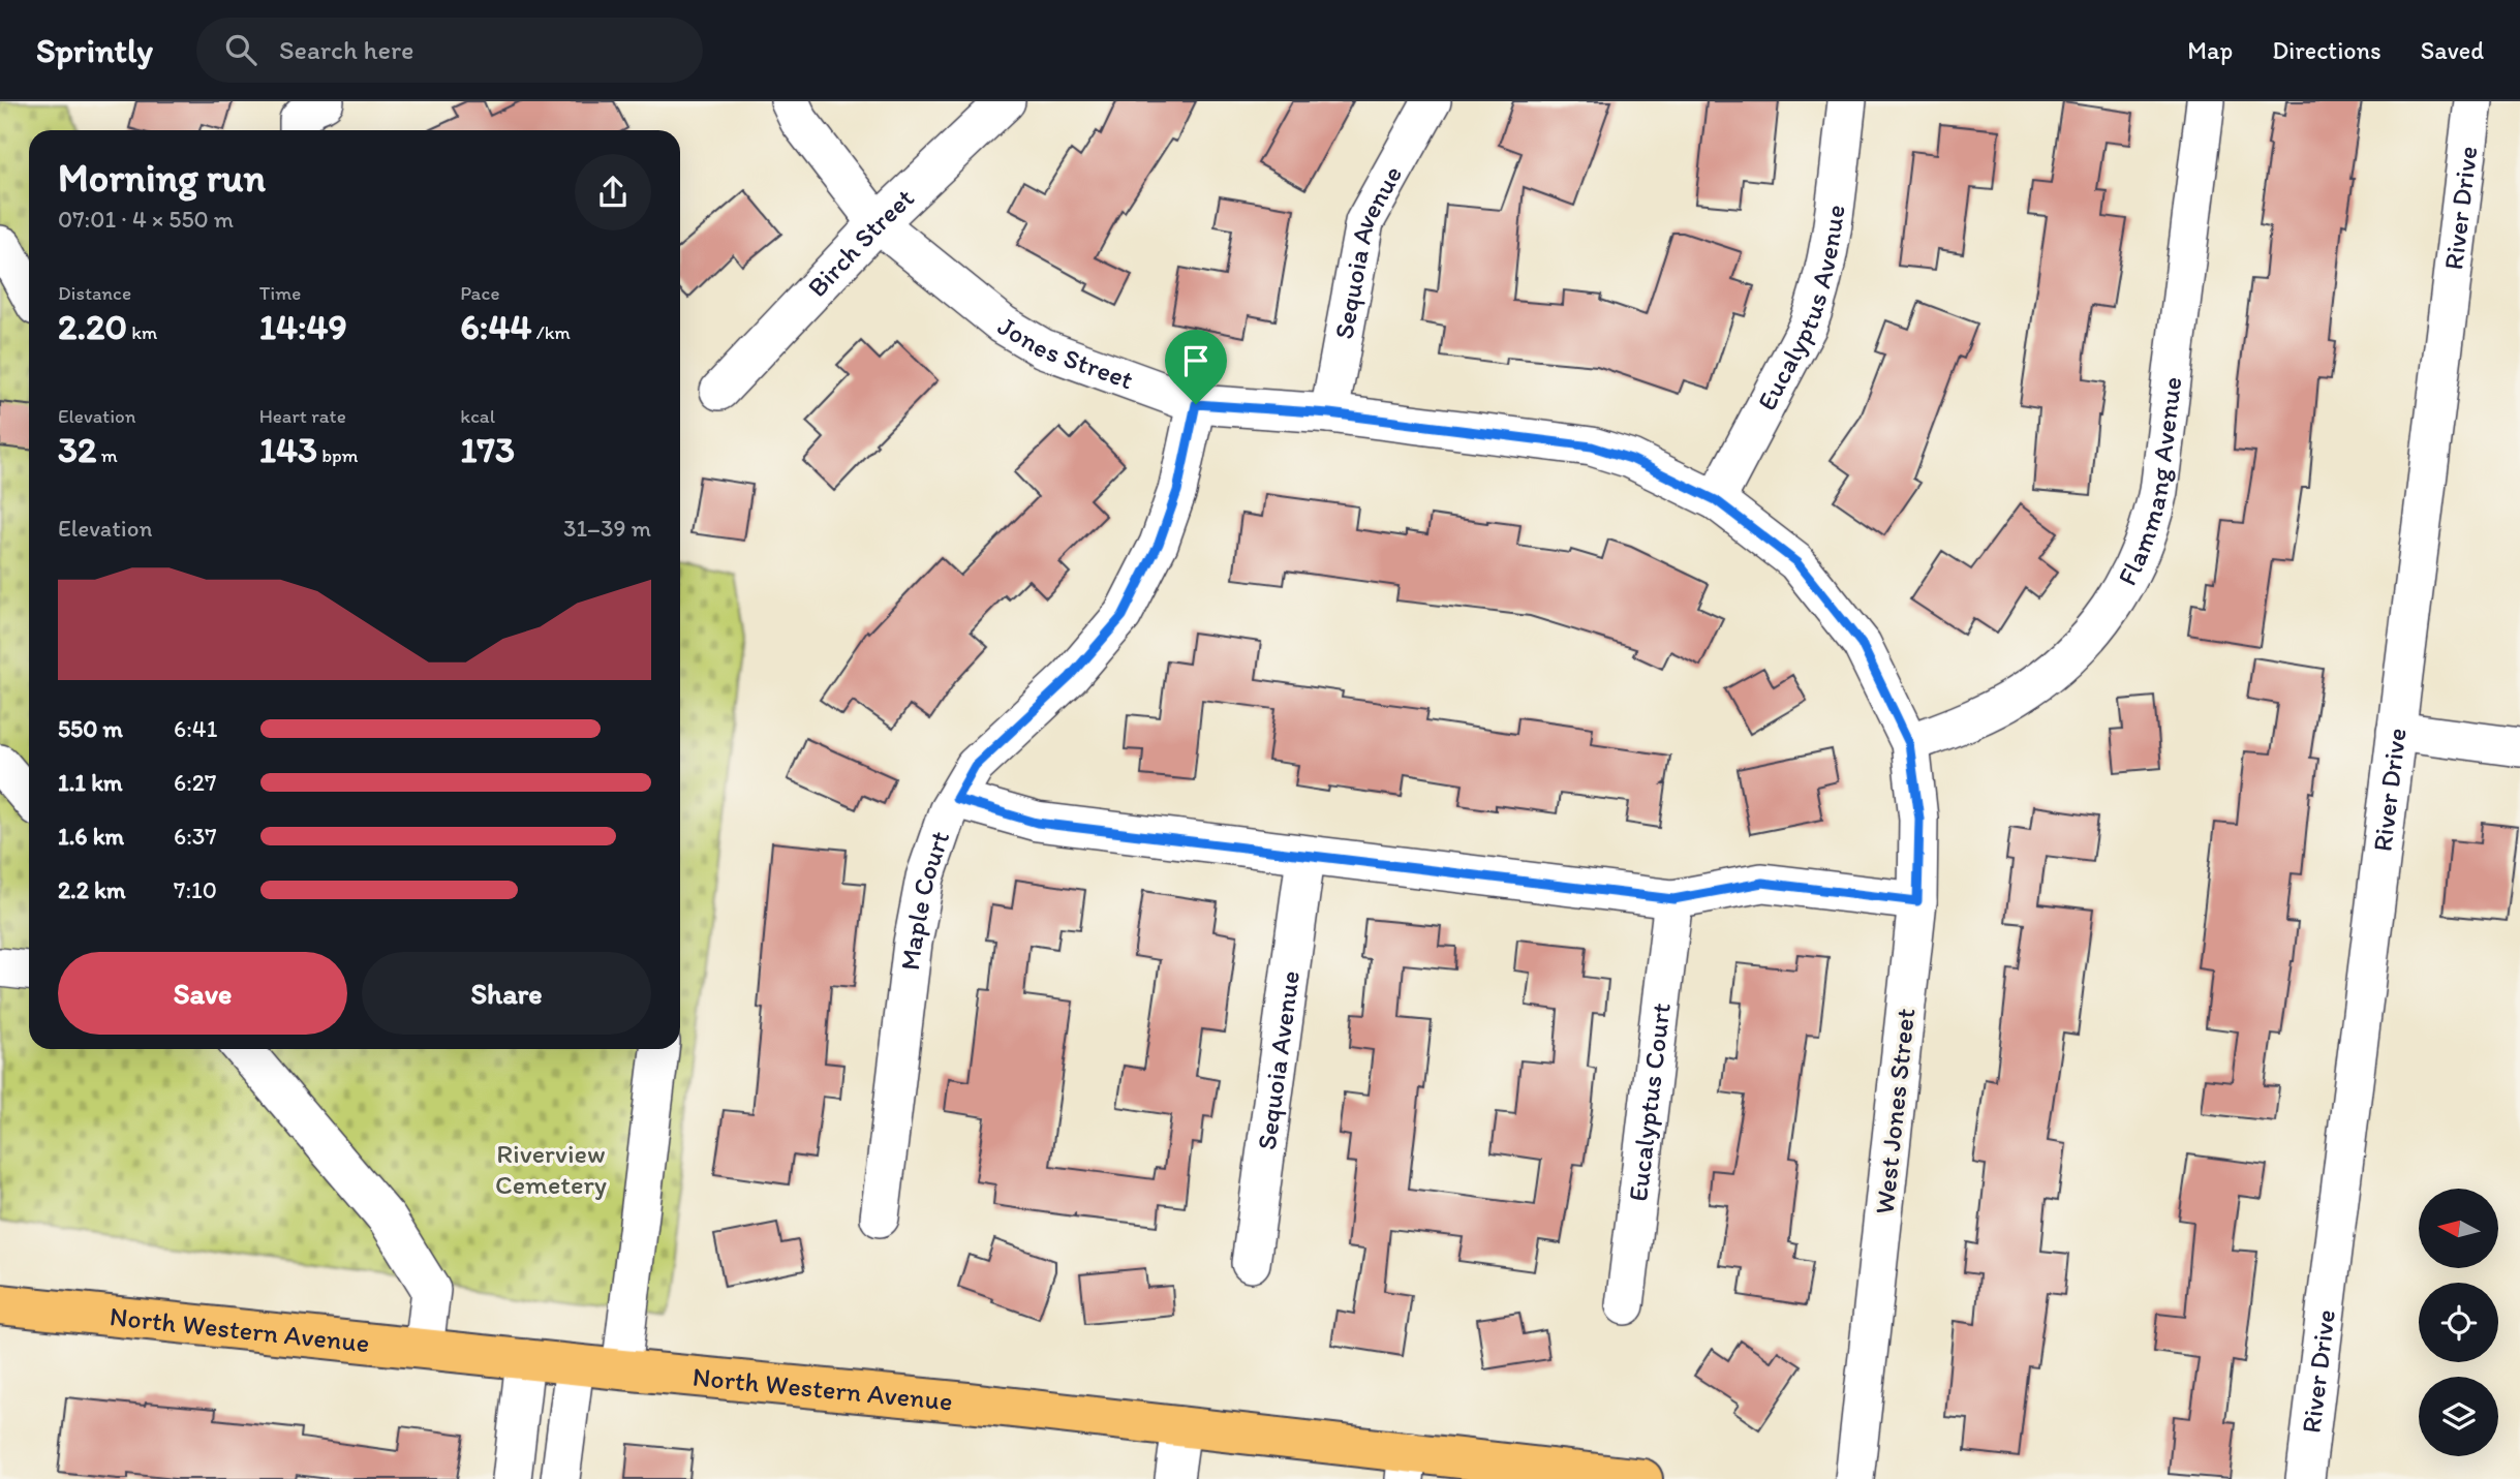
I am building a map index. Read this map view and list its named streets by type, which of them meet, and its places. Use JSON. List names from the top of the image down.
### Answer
{
  "streets": {
    "main road": ["North Western Avenue"],
    "street": [
      "River Drive",
      "Birch Street",
      "Sequoia Avenue",
      "Eucalyptus Avenue",
      "Jones Street",
      "Flammang Avenue",
      "Maple Court",
      "Eucalyptus Court",
      "West Jones Street"
    ]
  },
  "crossings": [
    ["Birch Street", "Jones Street"],
    ["Sequoia Avenue", "Jones Street"],
    ["Eucalyptus Avenue", "Jones Street"],
    ["Jones Street", "Flammang Avenue"],
    ["Jones Street", "Maple Court"],
    ["Jones Street", "West Jones Street"],
    ["Flammang Avenue", "West Jones Street"]
  ],
  "parks": ["Riverview Cemetery"],
  "north": "left",
  "page": {
    "header": "Sprintly",
    "search": "Search here",
    "nav": ["Map", "Directions", "Saved"],
    "heading": ["Morning run", "07:01 · 4 × 550 m"],
    "stats": [
      ["Distance", "2.20 km"],
      ["Time", "14:49"],
      ["Pace", "6:44 /km"],
      ["Elevation", "32 m"],
      ["Heart rate", "143 bpm"],
      ["kcal", "173"]
    ],
    "chart": ["Elevation", "31–39 m"],
    "list": [
      {
        "name": "550 m",
        "note": "6:41"
      },
      {
        "name": "1.1 km",
        "note": "6:27"
      },
      {
        "name": "1.6 km",
        "note": "6:37"
      },
      {
        "name": "2.2 km",
        "note": "7:10"
      }
    ],
    "buttons": ["Save", "Share"]
  }
}
